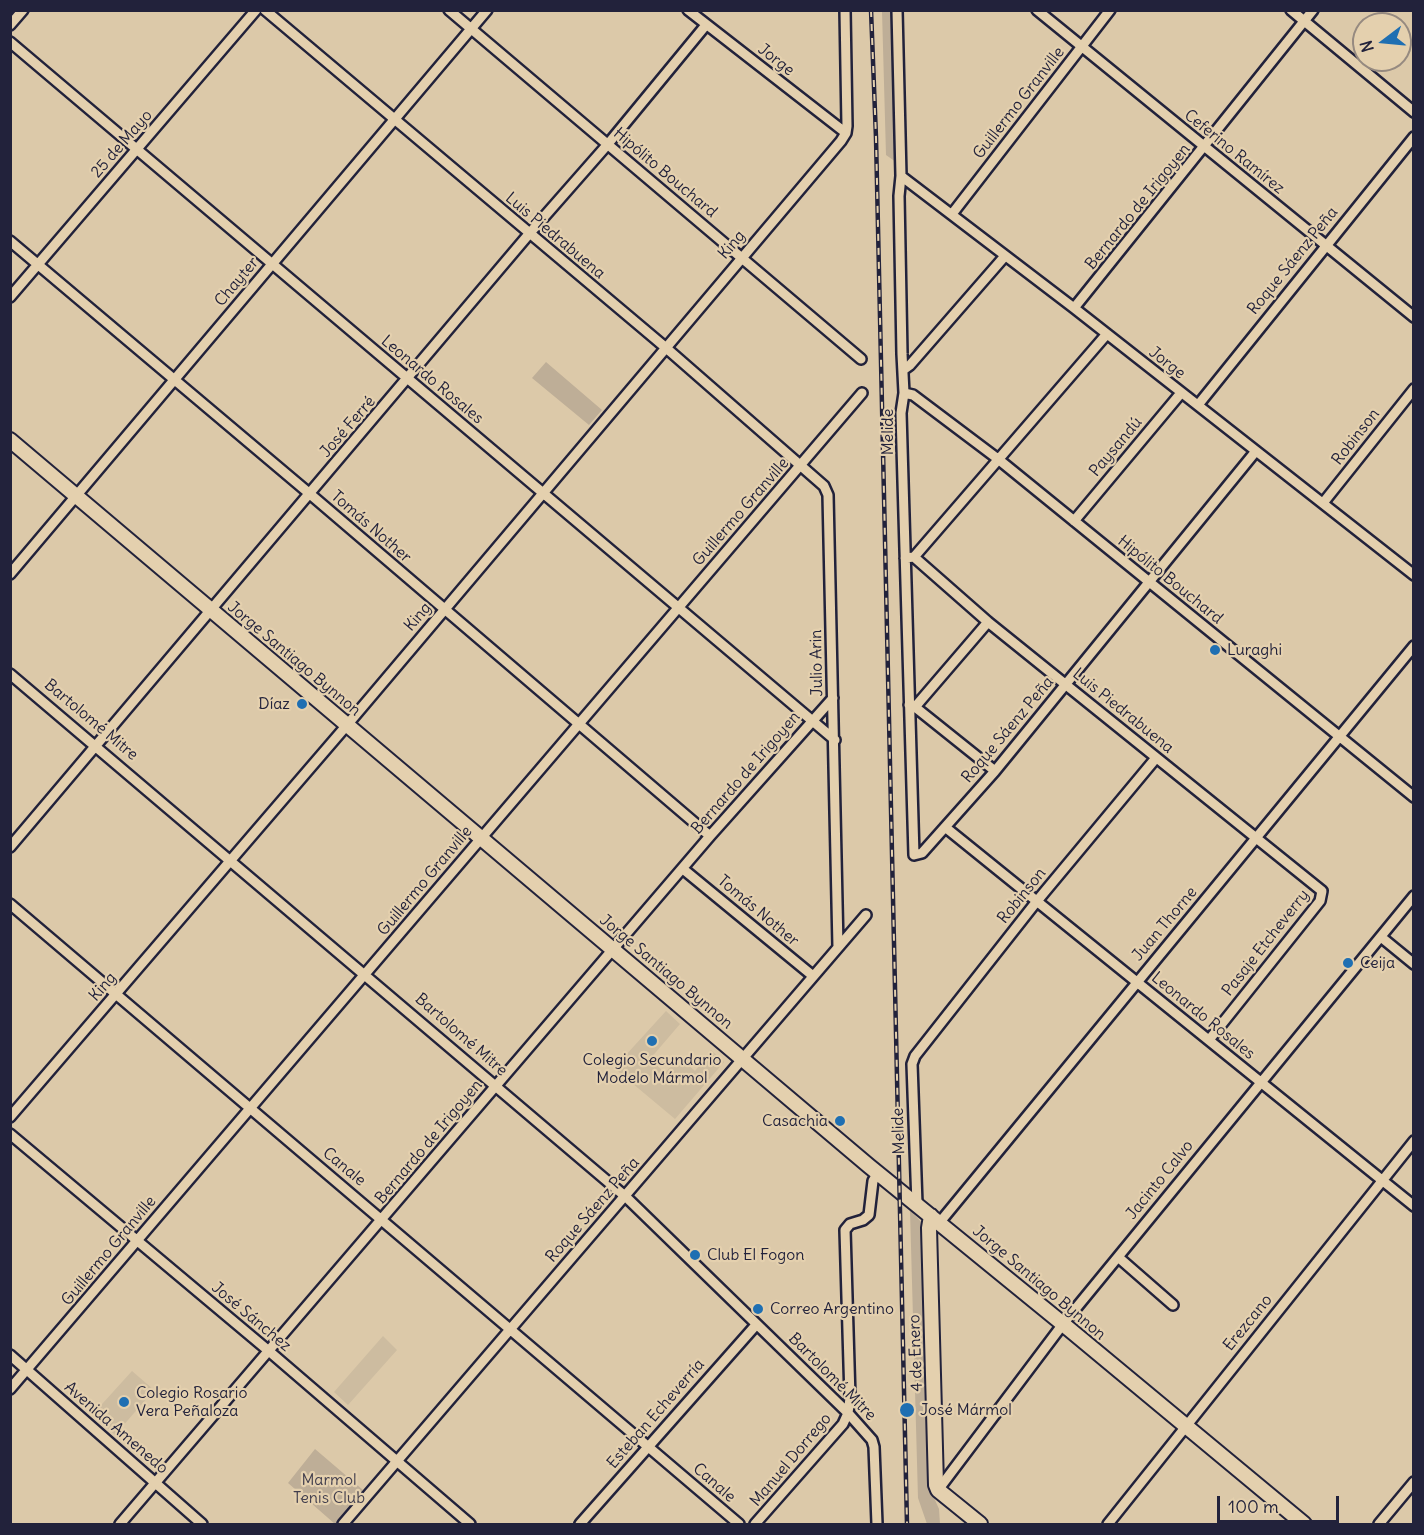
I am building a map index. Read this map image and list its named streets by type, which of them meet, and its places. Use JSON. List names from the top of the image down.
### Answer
{
  "streets": {
    "street": [
      "Jorge",
      "Guillermo Granville",
      "25 de Mayo",
      "Ceferino Ramírez",
      "Hipólito Bouchard",
      "Bernardo de Irigoyen",
      "Luis Piedrabuena",
      "King",
      "Roque Sáenz Peña",
      "Chayter",
      "Leonardo Rosales",
      "José Ferré",
      "Melide",
      "Robinson",
      "Paysandú",
      "Tomás Nother",
      "Jorge Santiago Bynnon",
      "Julio Arin",
      "Bartolomé Mitre",
      "Juan Thorne",
      "Pasaje Etcheverry",
      "Canale",
      "Jacinto Calvo",
      "José Sánchez",
      "Erezcano",
      "4 de Enero",
      "Esteban Echeverría",
      "Avenida Amenedo",
      "Manuel Dorrego"
    ]
  },
  "crossings": [
    ["Jorge", "Guillermo Granville"],
    ["Jorge", "Bernardo de Irigoyen"],
    ["Jorge", "King"],
    ["Jorge", "Roque Sáenz Peña"],
    ["Jorge", "José Ferré"],
    ["Jorge", "Melide"],
    ["Jorge", "Robinson"],
    ["Jorge", "Paysandú"],
    ["Guillermo Granville", "Ceferino Ramírez"],
    ["Guillermo Granville", "Luis Piedrabuena"],
    ["Guillermo Granville", "Leonardo Rosales"],
    ["Guillermo Granville", "Tomás Nother"],
    ["Guillermo Granville", "Jorge Santiago Bynnon"],
    ["Guillermo Granville", "Bartolomé Mitre"],
    ["Guillermo Granville", "Canale"],
    ["Guillermo Granville", "José Sánchez"],
    ["Guillermo Granville", "Avenida Amenedo"],
    ["25 de Mayo", "Leonardo Rosales"],
    ["25 de Mayo", "Tomás Nother"],
    ["Ceferino Ramírez", "Bernardo de Irigoyen"],
    ["Ceferino Ramírez", "Roque Sáenz Peña"],
    ["Hipólito Bouchard", "King"],
    ["Hipólito Bouchard", "Roque Sáenz Peña"],
    ["Hipólito Bouchard", "Chayter"],
    ["Hipólito Bouchard", "José Ferré"],
    ["Hipólito Bouchard", "Melide"],
    ["Hipólito Bouchard", "Paysandú"],
    ["Hipólito Bouchard", "Juan Thorne"],
    ["Bernardo de Irigoyen", "Leonardo Rosales"],
    ["Bernardo de Irigoyen", "Tomás Nother"],
    ["Bernardo de Irigoyen", "Jorge Santiago Bynnon"],
    ["Bernardo de Irigoyen", "Julio Arin"],
    ["Bernardo de Irigoyen", "Bartolomé Mitre"],
    ["Bernardo de Irigoyen", "Canale"],
    ["Bernardo de Irigoyen", "José Sánchez"],
    ["Bernardo de Irigoyen", "Avenida Amenedo"],
    ["Luis Piedrabuena", "King"],
    ["Luis Piedrabuena", "Roque Sáenz Peña"],
    ["Luis Piedrabuena", "Chayter"],
    ["Luis Piedrabuena", "José Ferré"],
    ["Luis Piedrabuena", "Melide"],
    ["Luis Piedrabuena", "Robinson"],
    ["Luis Piedrabuena", "Julio Arin"],
    ["Luis Piedrabuena", "Juan Thorne"],
    ["Luis Piedrabuena", "Pasaje Etcheverry"],
    ["King", "Leonardo Rosales"],
    ["King", "Tomás Nother"],
    ["King", "Jorge Santiago Bynnon"],
    ["King", "Bartolomé Mitre"],
    ["King", "Canale"],
    ["Roque Sáenz Peña", "Leonardo Rosales"],
    ["Roque Sáenz Peña", "Melide"],
    ["Roque Sáenz Peña", "Tomás Nother"],
    ["Roque Sáenz Peña", "Jorge Santiago Bynnon"],
    ["Roque Sáenz Peña", "Julio Arin"],
    ["Roque Sáenz Peña", "Bartolomé Mitre"],
    ["Roque Sáenz Peña", "Canale"],
    ["Roque Sáenz Peña", "José Sánchez"],
    ["Chayter", "Leonardo Rosales"],
    ["Chayter", "Tomás Nother"],
    ["Chayter", "Jorge Santiago Bynnon"],
    ["Leonardo Rosales", "José Ferré"],
    ["Leonardo Rosales", "Robinson"],
    ["Leonardo Rosales", "Julio Arin"],
    ["Leonardo Rosales", "Juan Thorne"],
    ["Leonardo Rosales", "Pasaje Etcheverry"],
    ["Leonardo Rosales", "Jacinto Calvo"],
    ["Leonardo Rosales", "Erezcano"],
    ["José Ferré", "Tomás Nother"],
    ["José Ferré", "Jorge Santiago Bynnon"],
    ["José Ferré", "Bartolomé Mitre"],
    ["Melide", "Robinson"],
    ["Melide", "Jorge Santiago Bynnon"],
    ["Jorge Santiago Bynnon", "Juan Thorne"],
    ["Jorge Santiago Bynnon", "Jacinto Calvo"],
    ["Jorge Santiago Bynnon", "Erezcano"],
    ["Jorge Santiago Bynnon", "4 de Enero"],
    ["Bartolomé Mitre", "Esteban Echeverría"],
    ["Bartolomé Mitre", "Manuel Dorrego"],
    ["Juan Thorne", "4 de Enero"],
    ["Canale", "Esteban Echeverría"],
    ["Jacinto Calvo", "4 de Enero"]
  ],
  "parks": ["Marmol Tenis Club"],
  "places": [
    "Luraghi",
    "Díaz",
    "Ceija",
    "Colegio Secundario Modelo Mármol",
    "Casachia",
    "Club El Fogon",
    "Correo Argentino",
    "Colegio Rosario Vera Peñaloza",
    "José Mármol"
  ],
  "scale_bar": "100 m",
  "north": "left"
}
